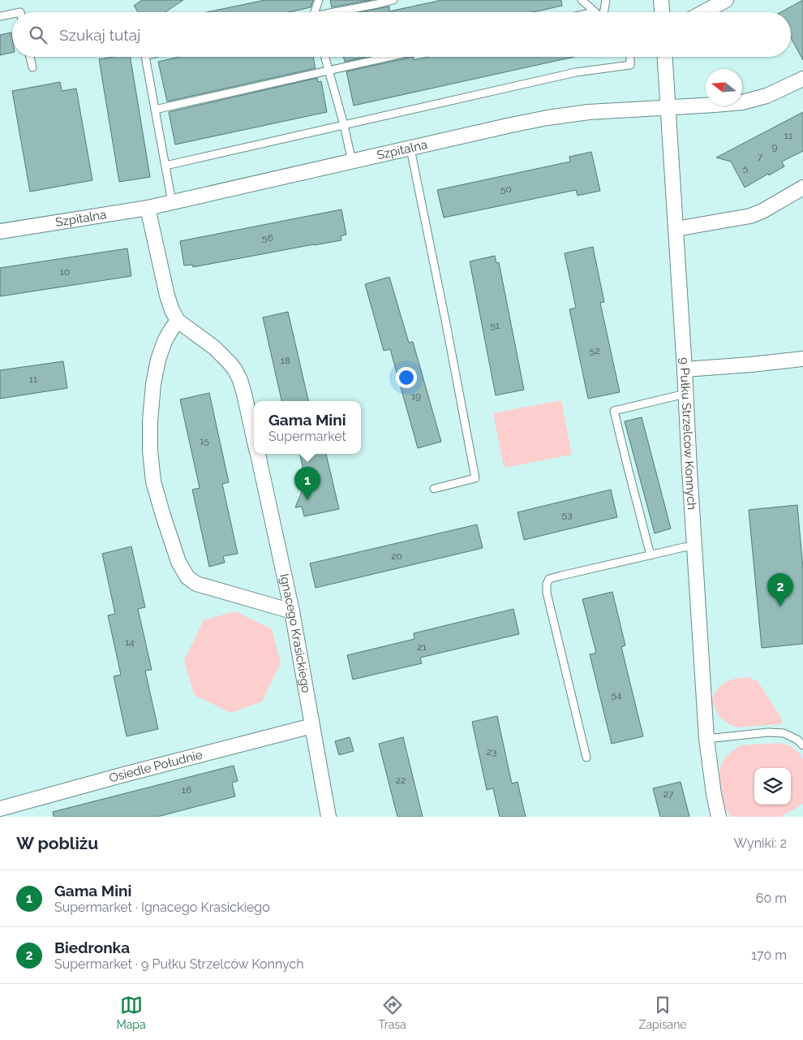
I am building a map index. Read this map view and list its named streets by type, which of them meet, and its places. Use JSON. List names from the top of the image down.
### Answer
{
  "streets": {
    "street": [
      "Szpitalna",
      "9 Pułku Strzelców Konnych",
      "Ignacego Krasickiego",
      "Osiedle Południe"
    ]
  },
  "crossings": [
    ["Szpitalna", "9 Pułku Strzelców Konnych"],
    ["Szpitalna", "Ignacego Krasickiego"],
    ["Ignacego Krasickiego", "Osiedle Południe"]
  ],
  "house_numbers": [
    "11",
    "9",
    "7",
    "5",
    "50",
    "56",
    "10",
    "51",
    "52",
    "18",
    "11",
    "19",
    "15",
    "53",
    "20",
    "14",
    "21",
    "54",
    "23",
    "22",
    "16",
    "27"
  ],
  "north": "left",
  "page": {
    "search": "Szukaj tutaj",
    "popup": ["Gama Mini", "Supermarket"],
    "pins": ["1", "2"],
    "heading": ["W pobliżu", "Wyniki: 2"],
    "list": [
      {
        "mark": "1",
        "name": "Gama Mini",
        "note": "Supermarket · Ignacego Krasickiego",
        "value": "60 m"
      },
      {
        "mark": "2",
        "name": "Biedronka",
        "note": "Supermarket · 9 Pułku Strzelców Konnych",
        "value": "170 m"
      }
    ],
    "nav": ["Mapa", "Trasa", "Zapisane"]
  }
}
